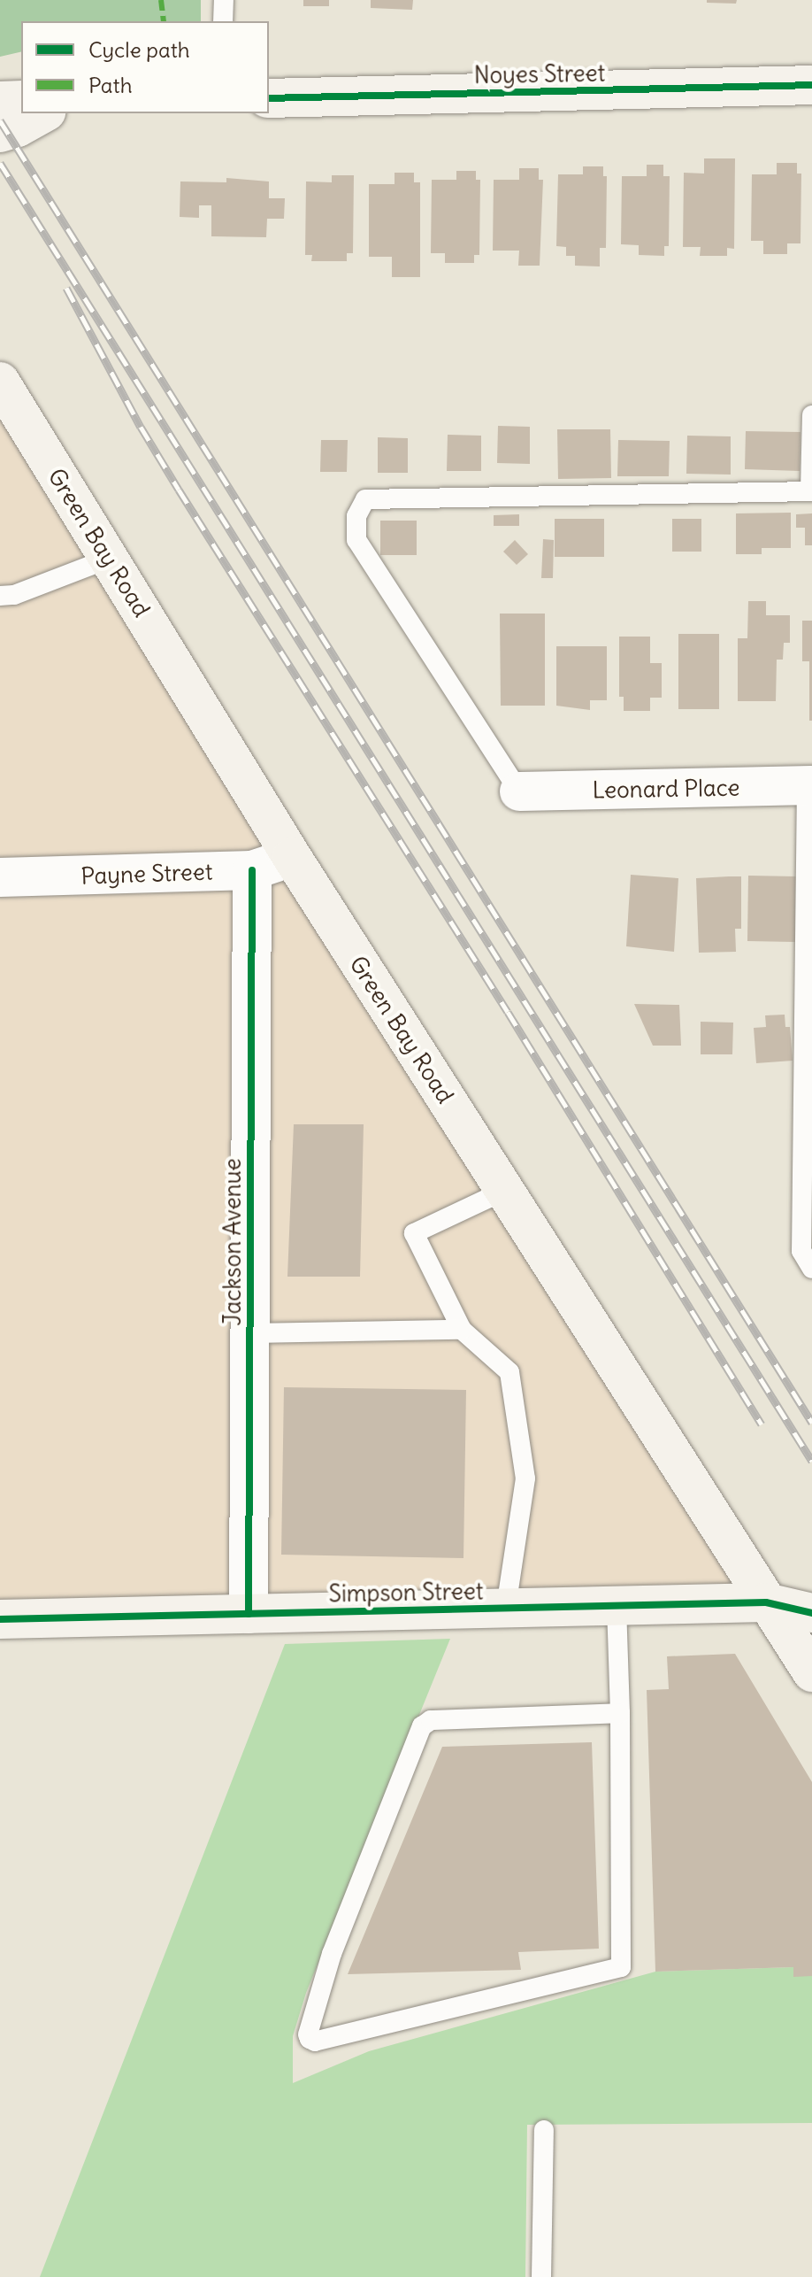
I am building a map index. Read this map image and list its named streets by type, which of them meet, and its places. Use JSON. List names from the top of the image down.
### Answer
{
  "streets": {
    "main road": ["Noyes Street", "Green Bay Road", "Simpson Street"],
    "street": ["Leonard Place", "Payne Street", "Jackson Avenue"]
  },
  "crossings": [
    ["Green Bay Road", "Payne Street"],
    ["Green Bay Road", "Simpson Street"],
    ["Payne Street", "Jackson Avenue"],
    ["Jackson Avenue", "Simpson Street"]
  ],
  "legend": ["Cycle path", "Path"]
}
